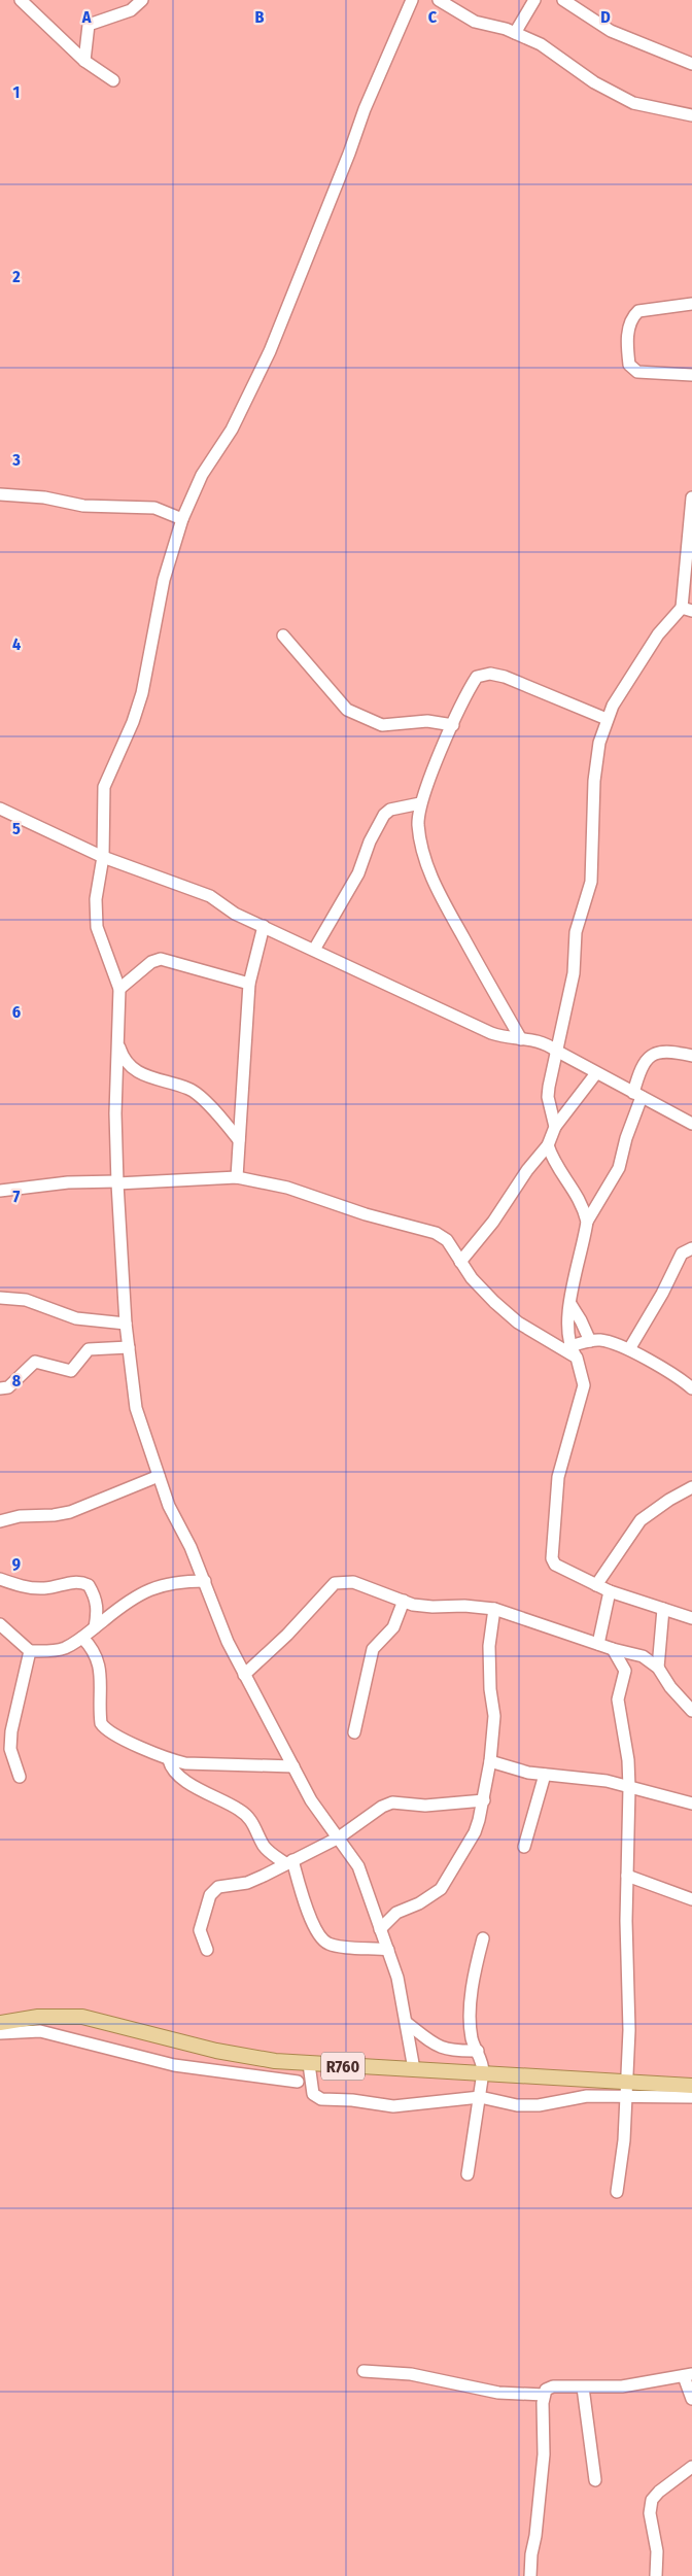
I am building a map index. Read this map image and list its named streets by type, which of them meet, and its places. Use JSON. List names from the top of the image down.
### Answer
{
  "streets": {
    "main road": ["R760"]
  },
  "grid": {
    "columns": [
      "A",
      "B",
      "C",
      "D"
    ],
    "rows": [
      "1",
      "2",
      "3",
      "4",
      "5",
      "6",
      "7",
      "8",
      "9"
    ]
  }
}
